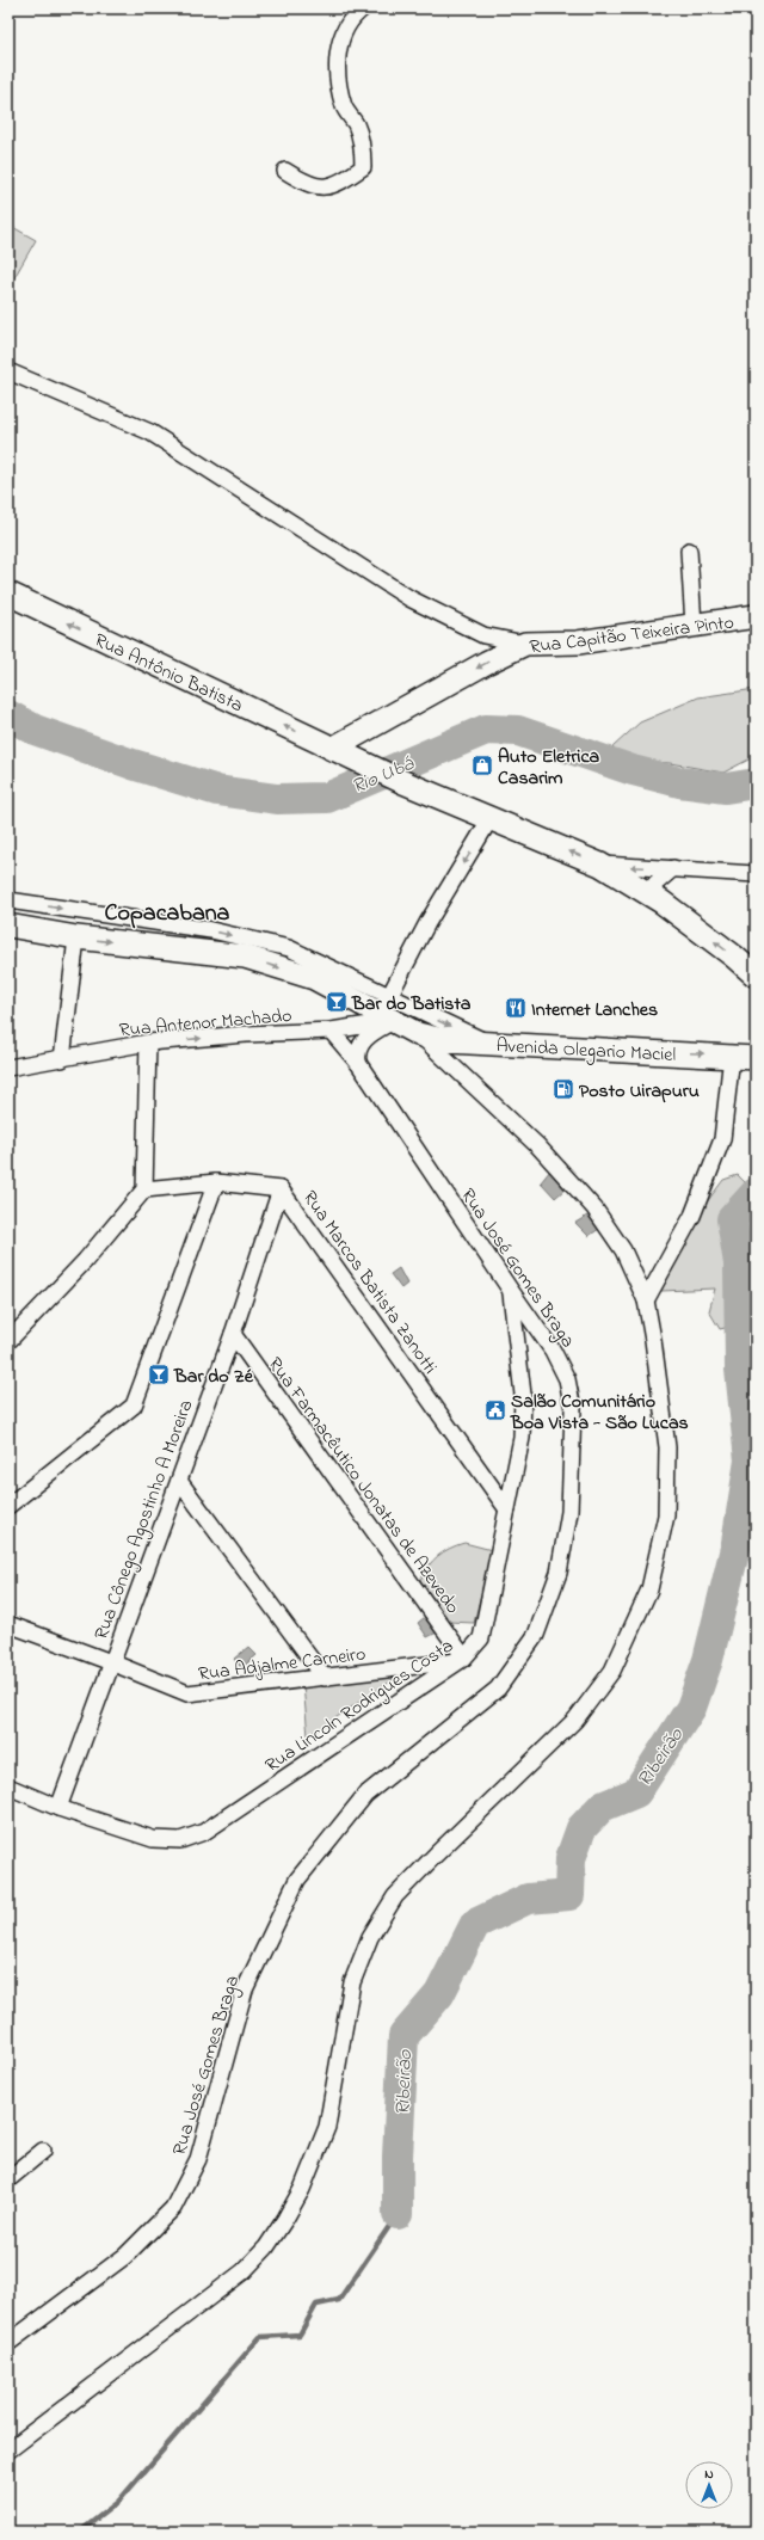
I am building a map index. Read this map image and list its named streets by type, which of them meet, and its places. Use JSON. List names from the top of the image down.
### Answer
{
  "streets": {
    "main road": ["Rua Capitão Teixeira Pinto", "Rua Antônio Batista", "Avenida Olegario Maciel"],
    "street": [
      "Rua Antenor Machado",
      "Rua José Gomes Braga",
      "Rua Marcos Batista Zanotti",
      "Rua Farmacêutico Jonatas de Azevedo",
      "Rua Cônego Agostinho A Moreira",
      "Rua Adjalme Carneiro",
      "Rua Lincoln Rodrigues Costa"
    ]
  },
  "crossings": [
    ["Rua Capitão Teixeira Pinto", "Rua Antônio Batista"],
    ["Rua Antenor Machado", "Avenida Olegario Maciel"],
    ["Rua Antenor Machado", "Rua José Gomes Braga"],
    ["Rua José Gomes Braga", "Rua Lincoln Rodrigues Costa"],
    ["Rua Marcos Batista Zanotti", "Rua Cônego Agostinho A Moreira"],
    ["Rua Marcos Batista Zanotti", "Rua Lincoln Rodrigues Costa"],
    ["Rua Farmacêutico Jonatas de Azevedo", "Rua Cônego Agostinho A Moreira"],
    ["Rua Farmacêutico Jonatas de Azevedo", "Rua Adjalme Carneiro"],
    ["Rua Farmacêutico Jonatas de Azevedo", "Rua Lincoln Rodrigues Costa"],
    ["Rua Cônego Agostinho A Moreira", "Rua Adjalme Carneiro"],
    ["Rua Cônego Agostinho A Moreira", "Rua Lincoln Rodrigues Costa"],
    ["Rua Adjalme Carneiro", "Rua Lincoln Rodrigues Costa"]
  ],
  "one_way": ["Rua Capitão Teixeira Pinto", "Rua Antônio Batista", "Avenida Olegario Maciel"],
  "districts": ["Copacabana"],
  "water": ["Rio Ubá", "Ribeirão"],
  "places": {
    "shop": ["Auto Eletrica Casarim"],
    "bar": ["Bar do Batista", "Bar do Zé"],
    "restaurant": ["Internet Lanches"],
    "fuel station": ["Posto Uirapuru"],
    "public building": ["Salão Comunitário Boa Vista - São Lucas"]
  },
  "north": "top"
}
